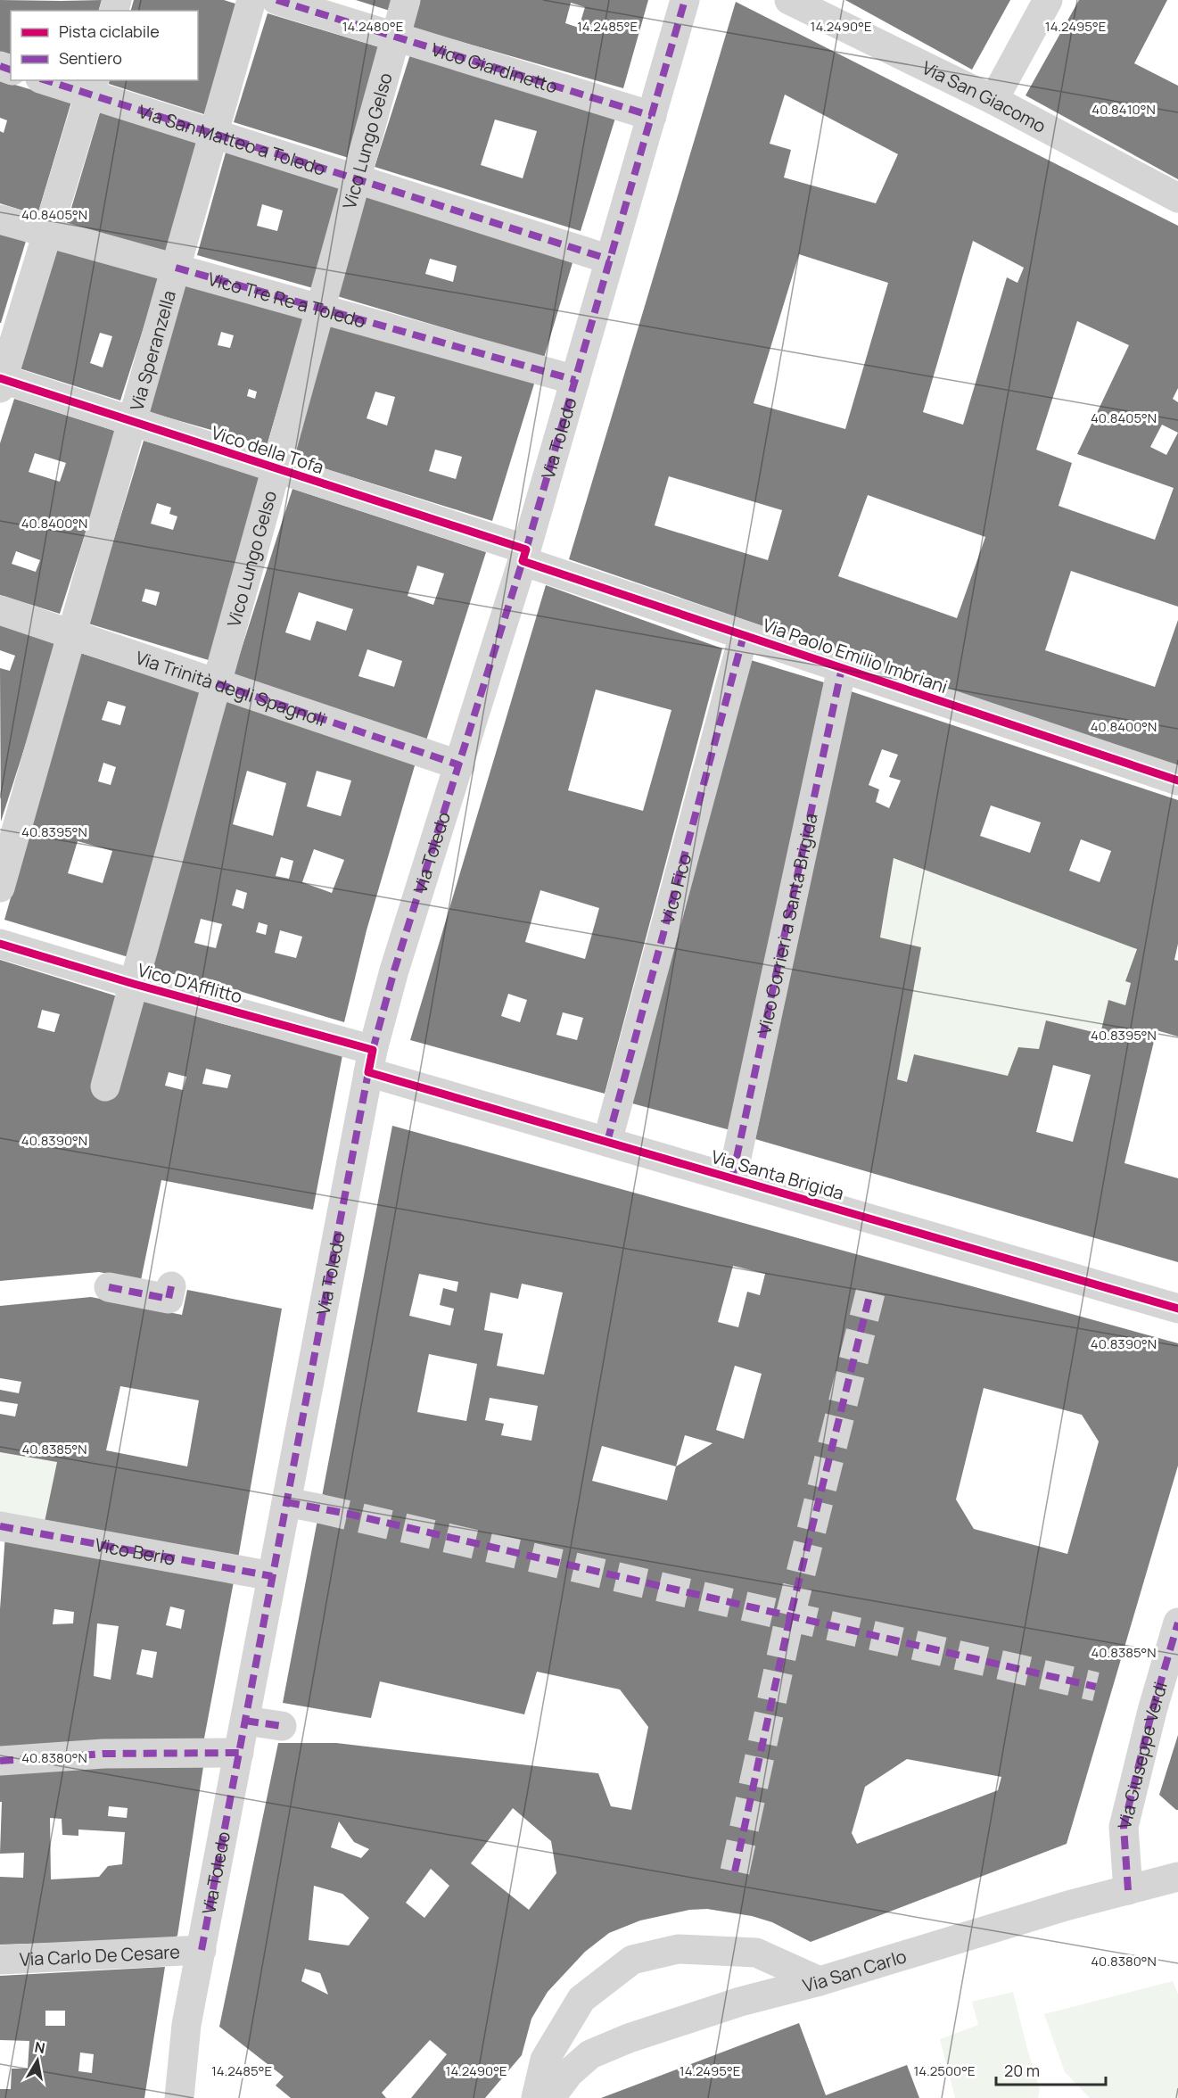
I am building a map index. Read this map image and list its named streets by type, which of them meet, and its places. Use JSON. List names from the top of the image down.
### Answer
{
  "streets": {
    "street": [
      "Vico Giardinetto",
      "Via San Giacomo",
      "Via San Matteo a Toledo",
      "Vico Lungo Gelso",
      "Vico Tre Re a Toledo",
      "Via Speranzella",
      "Via Toledo",
      "Vico della Tofa",
      "Via Paolo Emilio Imbriani",
      "Via Trinità degli Spagnoli",
      "Vico Fico",
      "Vico Corrieri a Santa Brigida",
      "Vico D'Afflitto",
      "Via Santa Brigida",
      "Vico Berio",
      "Via Giuseppe Verdi",
      "Via Carlo De Cesare",
      "Via San Carlo"
    ]
  },
  "crossings": [
    ["Vico Giardinetto", "Vico Lungo Gelso"],
    ["Vico Giardinetto", "Via Toledo"],
    ["Via San Matteo a Toledo", "Vico Lungo Gelso"],
    ["Via San Matteo a Toledo", "Via Speranzella"],
    ["Via San Matteo a Toledo", "Via Toledo"],
    ["Vico Lungo Gelso", "Vico Tre Re a Toledo"],
    ["Vico Lungo Gelso", "Vico della Tofa"],
    ["Vico Lungo Gelso", "Via Trinità degli Spagnoli"],
    ["Vico Lungo Gelso", "Vico D'Afflitto"],
    ["Vico Tre Re a Toledo", "Via Speranzella"],
    ["Vico Tre Re a Toledo", "Via Toledo"],
    ["Via Speranzella", "Vico della Tofa"],
    ["Via Speranzella", "Via Trinità degli Spagnoli"],
    ["Via Toledo", "Vico della Tofa"],
    ["Via Toledo", "Via Paolo Emilio Imbriani"],
    ["Via Toledo", "Via Trinità degli Spagnoli"],
    ["Via Toledo", "Vico D'Afflitto"],
    ["Via Toledo", "Via Santa Brigida"],
    ["Via Toledo", "Vico Berio"],
    ["Via Toledo", "Via Carlo De Cesare"],
    ["Vico della Tofa", "Via Paolo Emilio Imbriani"],
    ["Via Paolo Emilio Imbriani", "Vico Fico"],
    ["Via Paolo Emilio Imbriani", "Vico Corrieri a Santa Brigida"],
    ["Vico Fico", "Via Santa Brigida"],
    ["Vico Corrieri a Santa Brigida", "Via Santa Brigida"],
    ["Vico D'Afflitto", "Via Santa Brigida"],
    ["Via Giuseppe Verdi", "Via San Carlo"]
  ],
  "legend": ["Pista ciclabile", "Sentiero"],
  "scale_bar": "20 m",
  "north": "top",
  "coordinates": [
    "14.2480°E",
    "14.2485°E",
    "14.2490°E",
    "14.2495°E",
    "40.8410°N",
    "40.8405°N",
    "40.8400°N",
    "40.8395°N",
    "40.8390°N",
    "40.8385°N",
    "40.8380°N",
    "14.2500°E"
  ]
}
